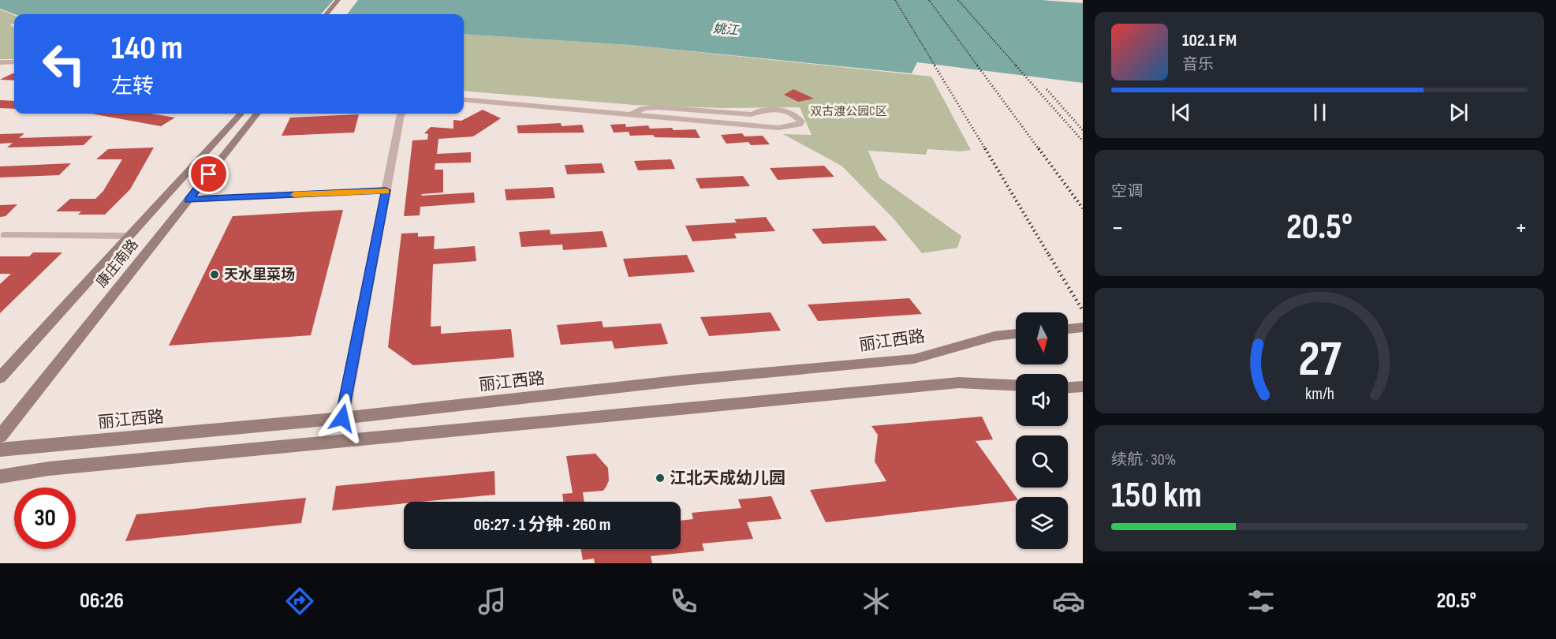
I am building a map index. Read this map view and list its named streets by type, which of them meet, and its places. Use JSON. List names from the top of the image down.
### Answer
{
  "streets": {
    "main road": ["康庄南路", "丽江西路"]
  },
  "water": ["姚江"],
  "parks": ["双古渡公园C区"],
  "places": ["天水里菜场", "江北天成幼儿园"],
  "north": "bottom",
  "page": {
    "turn": ["140 m", "左转"],
    "song": ["102.1 FM", "音乐"],
    "tile": [
      "空调",
      ["续航 · 30%", "150 km"]
    ],
    "heat": ["−", "20.5°", "+"],
    "limit": "30",
    "trip": "06:27 · 1 分钟 · 260 m",
    "tabs": ["06:26", "20.5°"],
    "gauge": ["27", "km/h"]
  }
}
